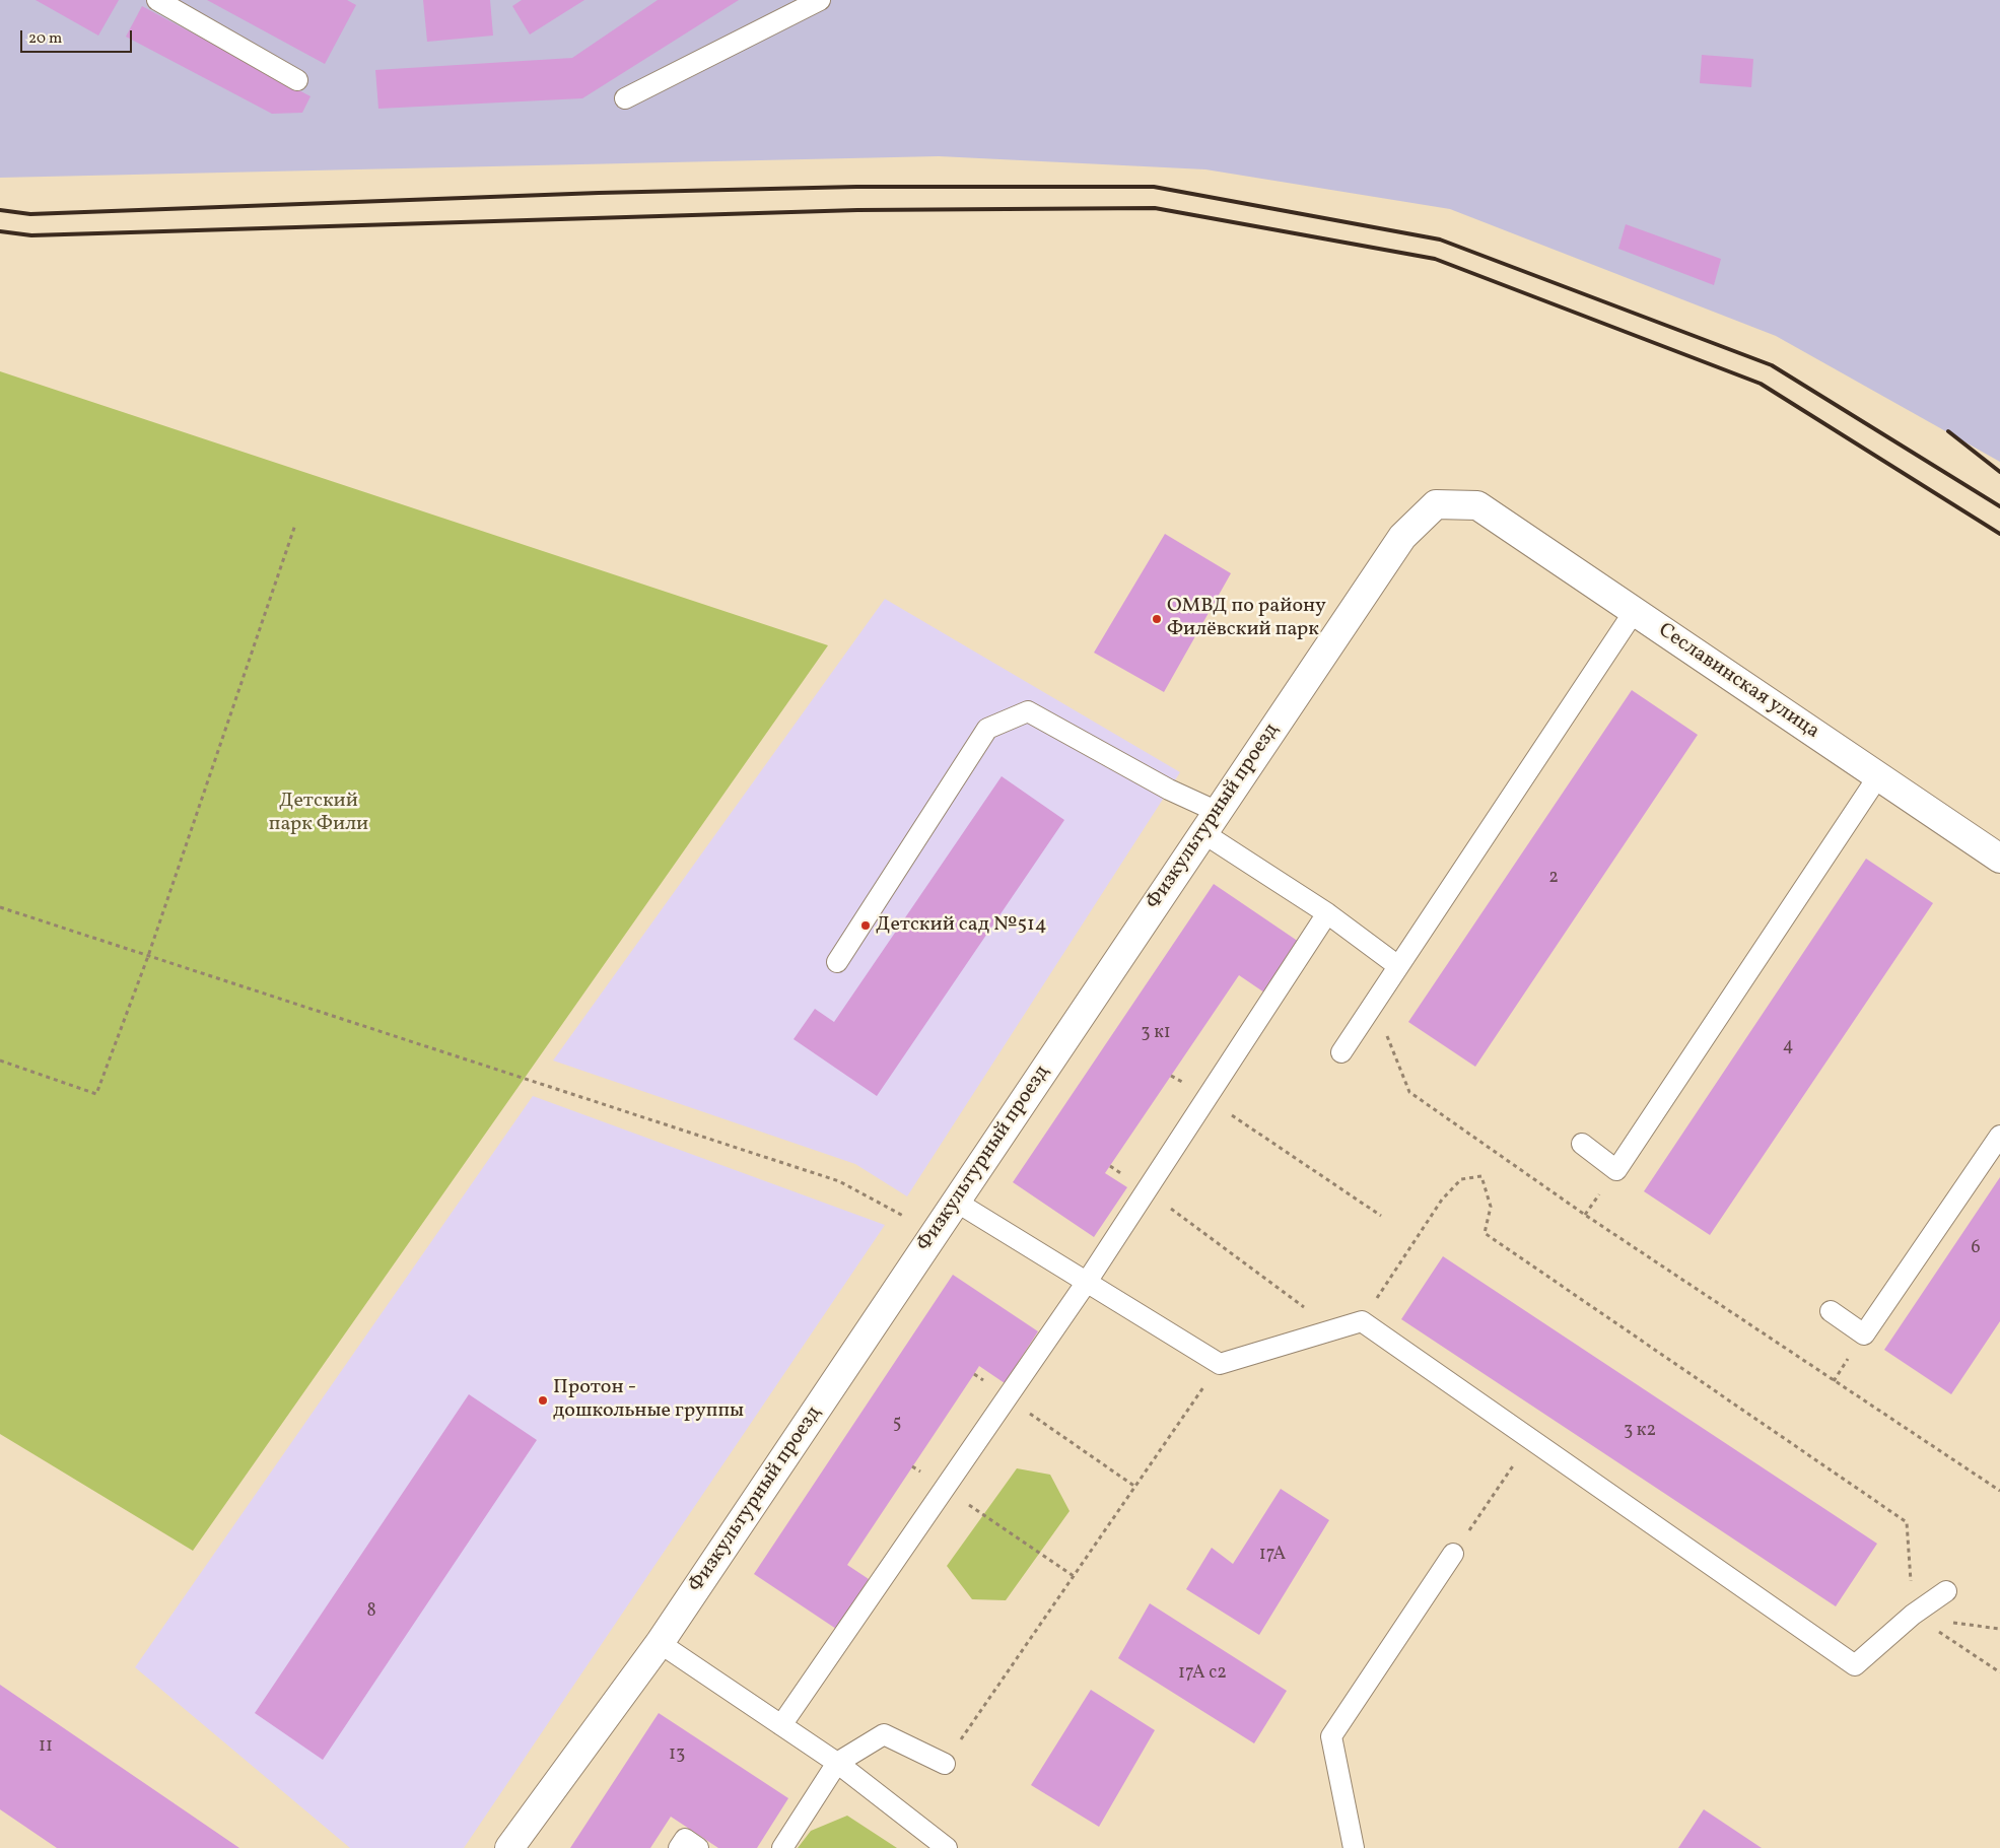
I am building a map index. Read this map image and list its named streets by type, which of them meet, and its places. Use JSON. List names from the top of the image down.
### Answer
{
  "streets": {
    "street": ["Сеславинская улица", "Физкультурный проезд"]
  },
  "crossings": [
    ["Сеславинская улица", "Физкультурный проезд"]
  ],
  "parks": ["Детский парк Фили"],
  "places": ["ОМВД по району Филёвский парк", "Детский сад №514", "Протон - дошкольные группы"],
  "house_numbers": [
    "2",
    "3 к1",
    "4",
    "6",
    "5",
    "3 к2",
    "17А",
    "8",
    "17А с2",
    "11",
    "13"
  ],
  "scale_bar": "20 m"
}
